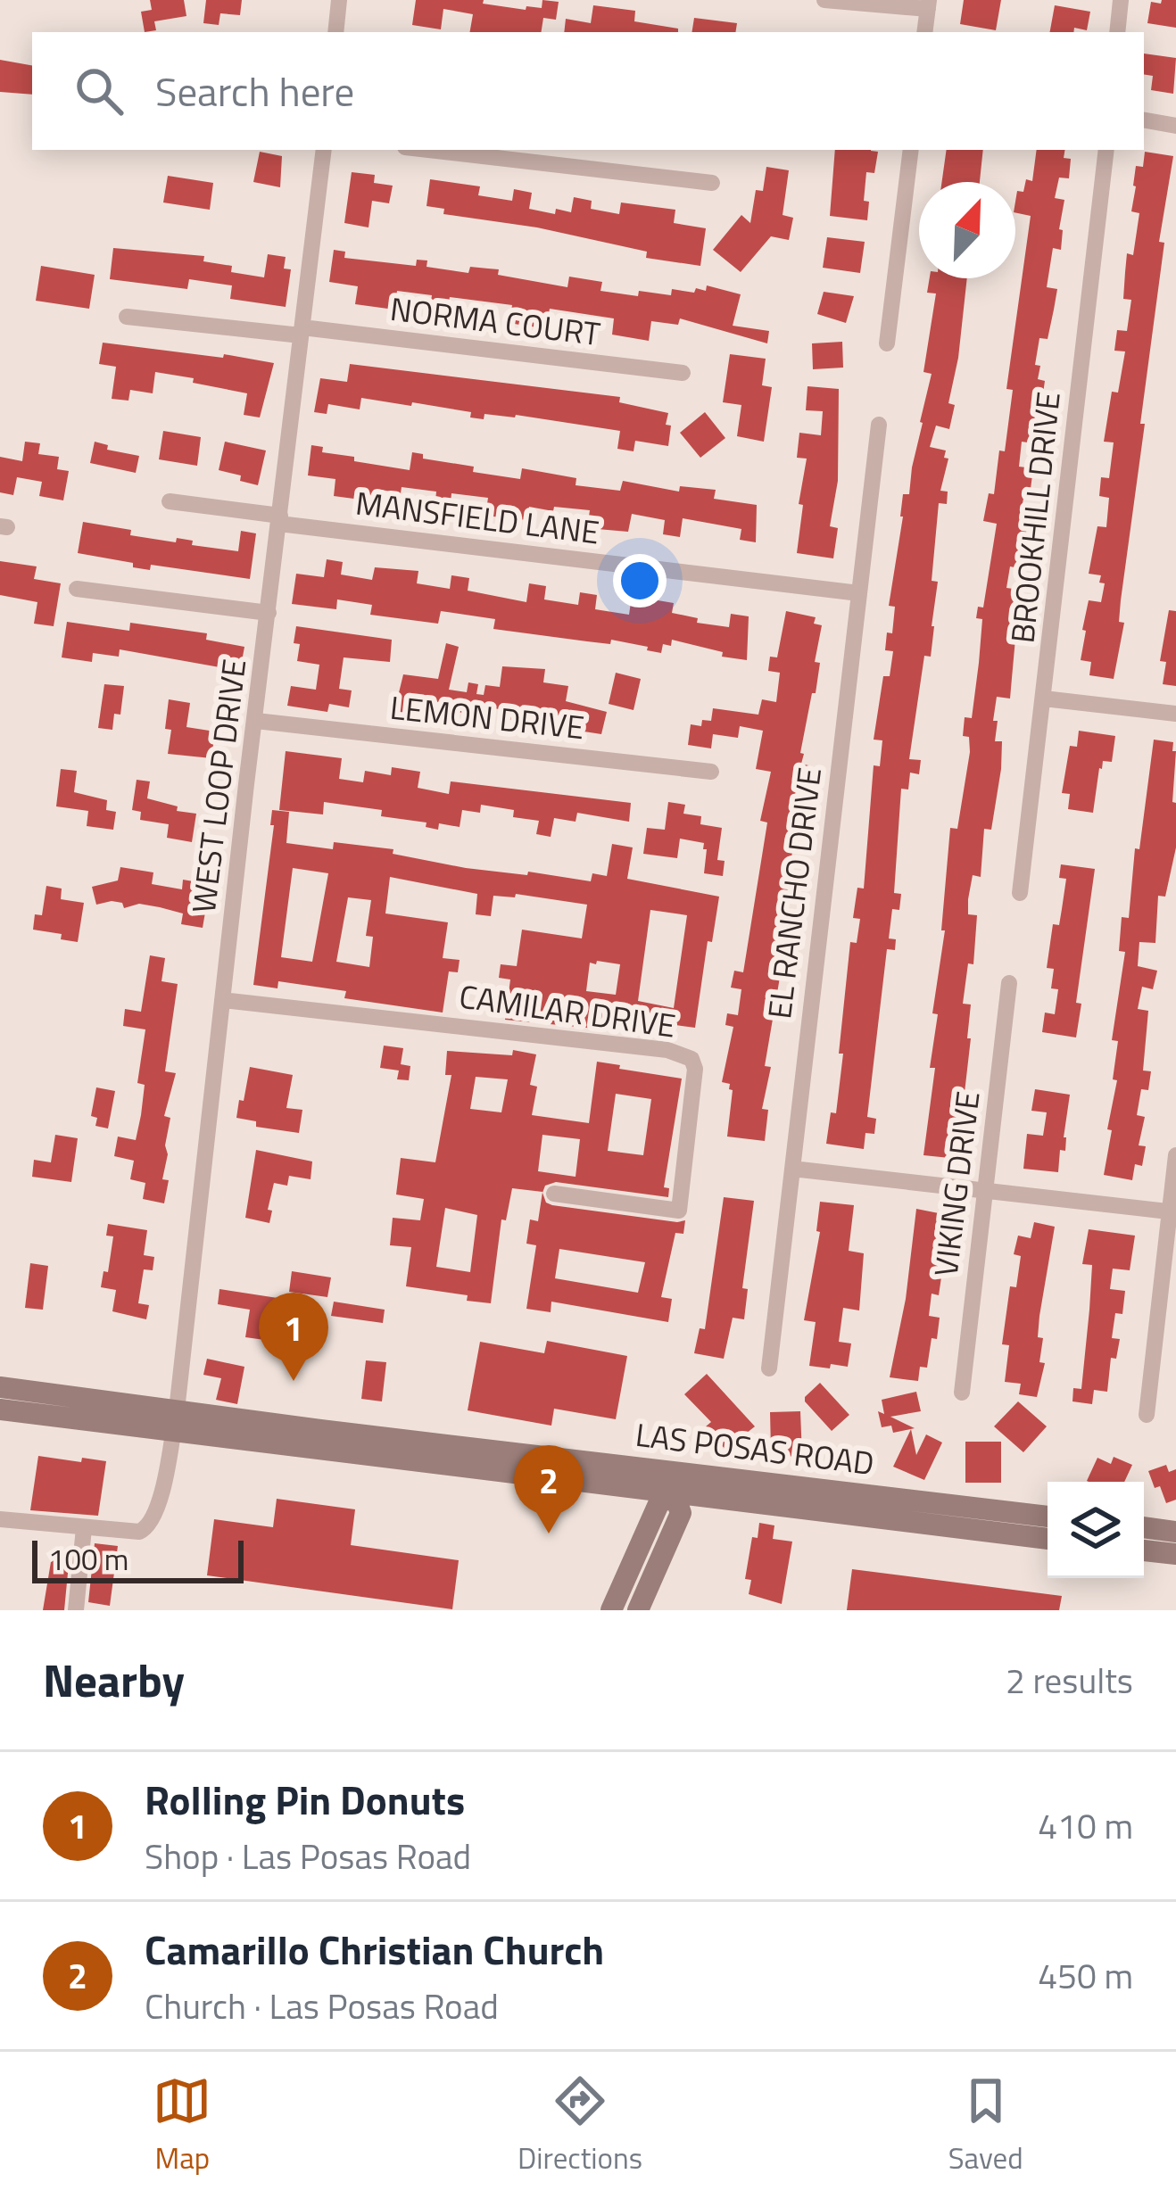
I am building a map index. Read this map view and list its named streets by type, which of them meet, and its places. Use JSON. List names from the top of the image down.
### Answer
{
  "streets": {
    "main road": ["LAS POSAS ROAD"],
    "street": [
      "NORMA COURT",
      "MANSFIELD LANE",
      "BROOKHILL DRIVE",
      "LEMON DRIVE",
      "WEST LOOP DRIVE",
      "EL RANCHO DRIVE",
      "CAMILAR DRIVE",
      "VIKING DRIVE"
    ]
  },
  "crossings": [
    ["NORMA COURT", "WEST LOOP DRIVE"],
    ["MANSFIELD LANE", "WEST LOOP DRIVE"],
    ["MANSFIELD LANE", "EL RANCHO DRIVE"],
    ["LEMON DRIVE", "WEST LOOP DRIVE"],
    ["WEST LOOP DRIVE", "CAMILAR DRIVE"],
    ["WEST LOOP DRIVE", "LAS POSAS ROAD"]
  ],
  "scale_bar": "100 m",
  "north": "top right",
  "page": {
    "search": "Search here",
    "pins": ["1", "2"],
    "scale": "100 m",
    "heading": ["Nearby", "2 results"],
    "list": [
      {
        "mark": "1",
        "name": "Rolling Pin Donuts",
        "note": "Shop · Las Posas Road",
        "value": "410 m"
      },
      {
        "mark": "2",
        "name": "Camarillo Christian Church",
        "note": "Church · Las Posas Road",
        "value": "450 m"
      }
    ],
    "nav": ["Map", "Directions", "Saved"]
  }
}
